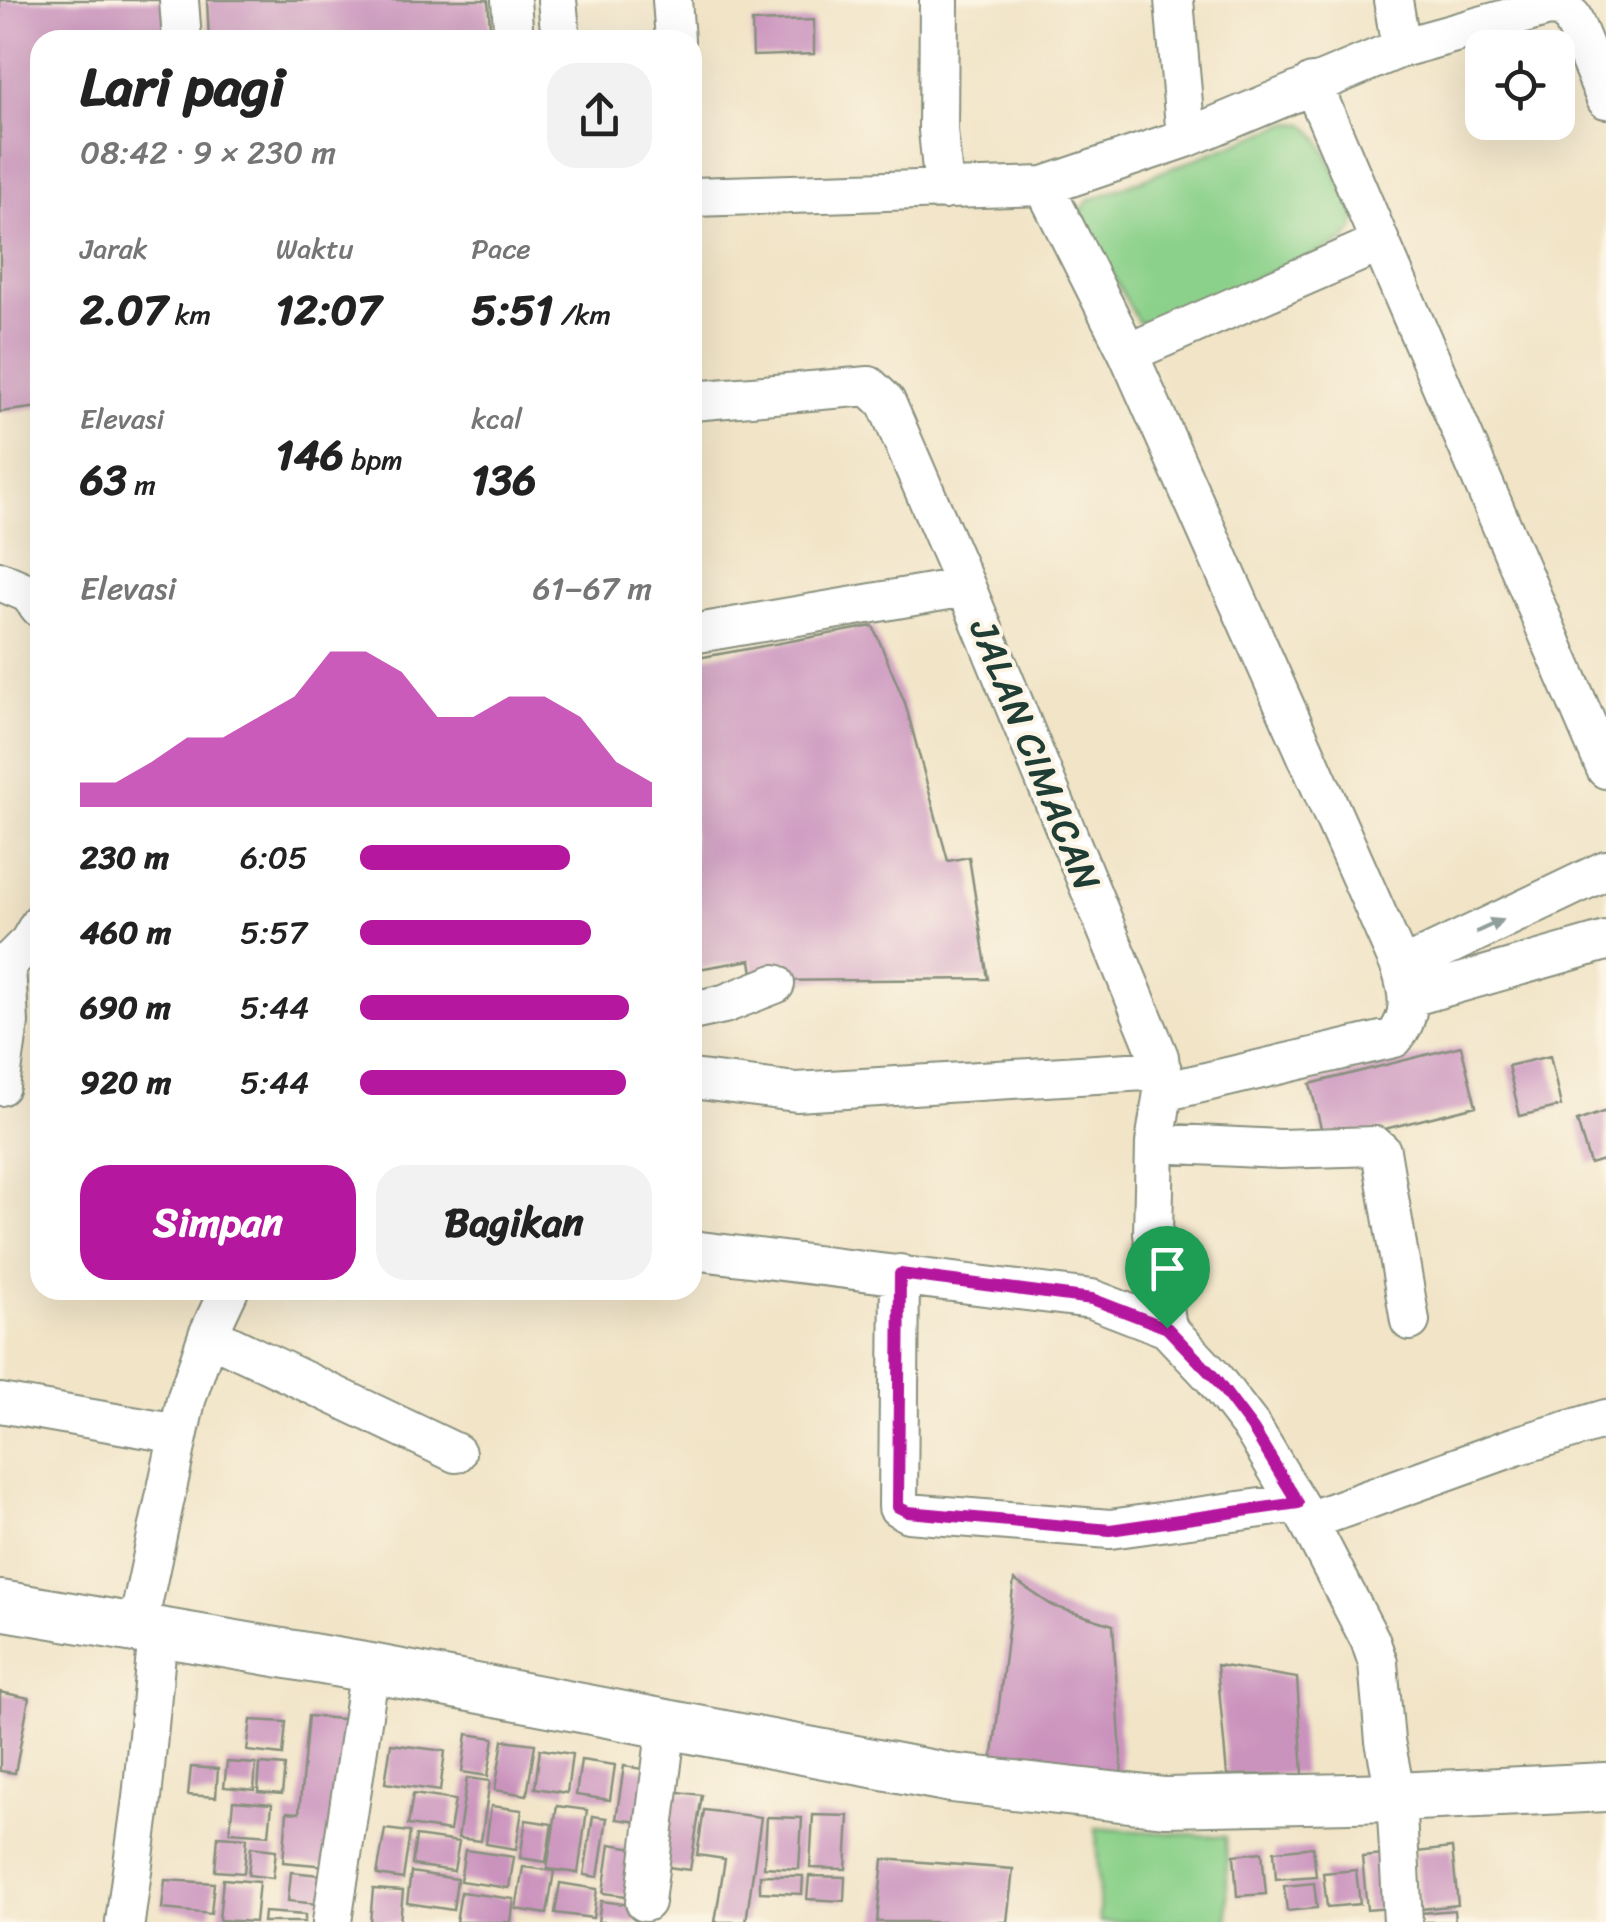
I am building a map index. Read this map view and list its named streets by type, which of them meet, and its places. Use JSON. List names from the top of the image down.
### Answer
{
  "streets": {
    "street": ["JALAN CIMACAN"]
  },
  "page": {
    "heading": ["Lari pagi", "08:42 · 9 × 230 m"],
    "stats": [
      ["Jarak", "2.07 km"],
      ["Waktu", "12:07"],
      ["Pace", "5:51 /km"],
      ["Elevasi", "63 m"],
      ["146 bpm"],
      ["kcal", "136"]
    ],
    "chart": ["Elevasi", "61–67 m"],
    "list": [
      {
        "name": "230 m",
        "note": "6:05"
      },
      {
        "name": "460 m",
        "note": "5:57"
      },
      {
        "name": "690 m",
        "note": "5:44"
      },
      {
        "name": "920 m",
        "note": "5:44"
      }
    ],
    "buttons": ["Simpan", "Bagikan"]
  }
}
